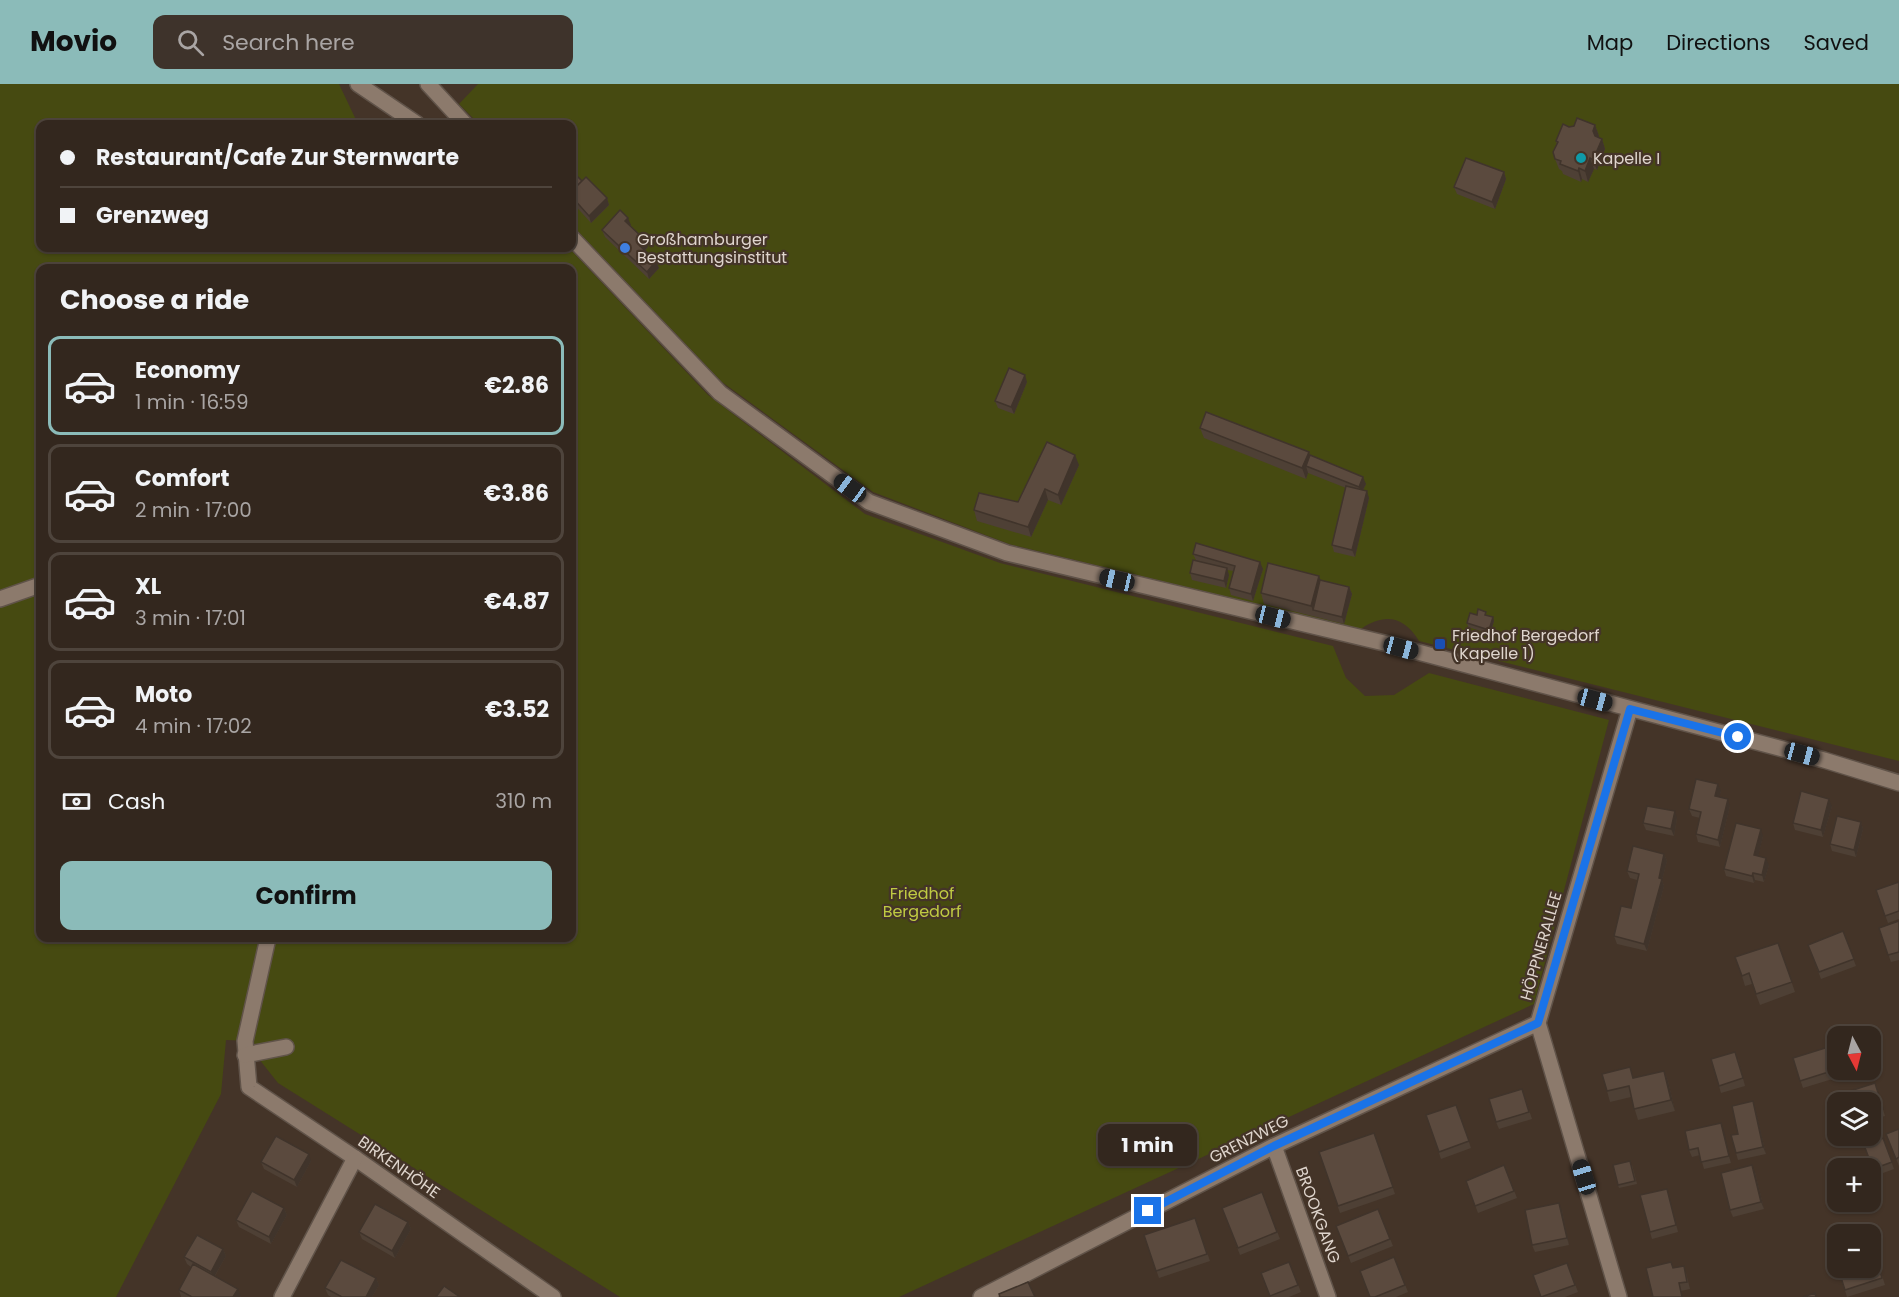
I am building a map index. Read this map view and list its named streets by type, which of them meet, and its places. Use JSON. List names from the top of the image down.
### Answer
{
  "streets": {
    "street": [
      "HÖPPNERALLEE",
      "GRENZWEG",
      "BIRKENHÖHE",
      "BROOKGANG"
    ]
  },
  "crossings": [
    ["HÖPPNERALLEE", "GRENZWEG"],
    ["GRENZWEG", "BROOKGANG"]
  ],
  "parks": ["Friedhof Bergedorf"],
  "places": {
    "other": ["Kapelle I", "Großhamburger Bestattungsinstitut"],
    "transit": ["Friedhof Bergedorf (Kapelle 1)"]
  },
  "north": "bottom",
  "page": {
    "header": "Movio",
    "search": "Search here",
    "nav": ["Map", "Directions", "Saved"],
    "banner": ["Restaurant/Cafe Zur Sternwarte", "Grenzweg"],
    "heading": "Choose a ride",
    "list": [
      {
        "name": "Economy",
        "note": "1 min · 16:59",
        "value": "€2.86"
      },
      {
        "name": "Comfort",
        "note": "2 min · 17:00",
        "value": "€3.86"
      },
      {
        "name": "XL",
        "note": "3 min · 17:01",
        "value": "€4.87"
      },
      {
        "name": "Moto",
        "note": "4 min · 17:02",
        "value": "€3.52"
      }
    ],
    "pay": ["Cash", "310 m"],
    "buttons": "Confirm",
    "map_buttons": ["+", "−"],
    "bubble": "1 min"
  }
}
